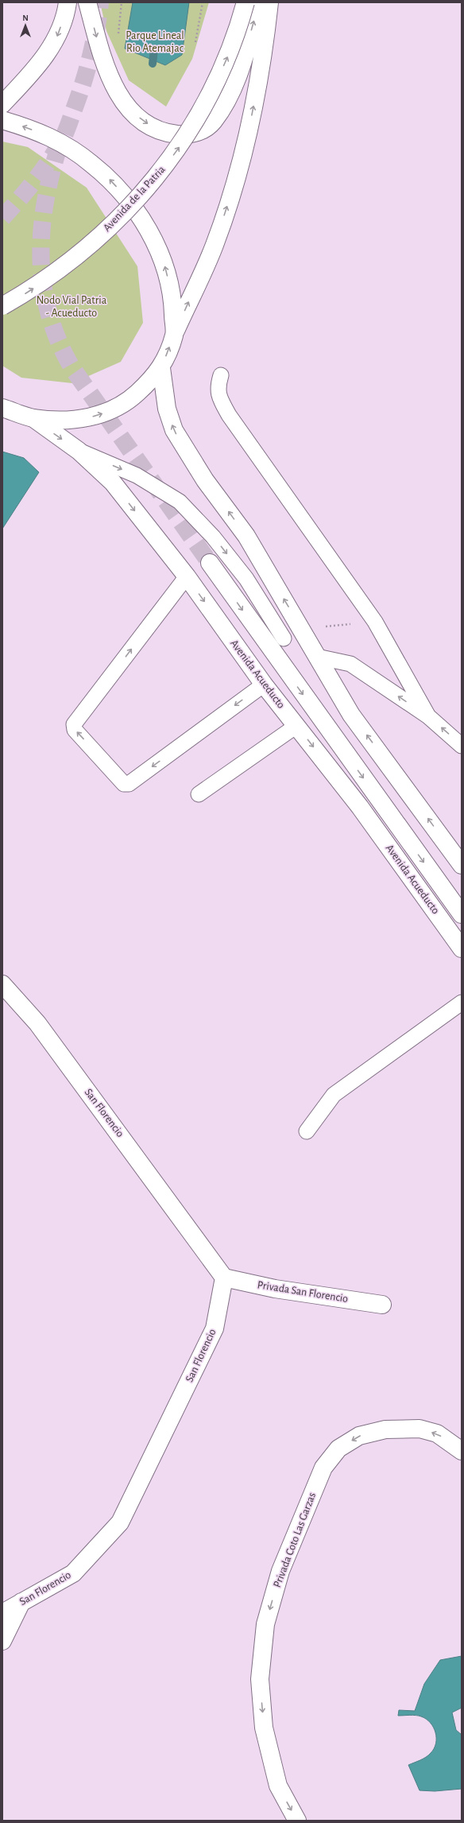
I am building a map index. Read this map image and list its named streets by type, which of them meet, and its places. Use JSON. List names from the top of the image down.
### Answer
{
  "streets": {
    "main road": [
      "Avenida de la Patria",
      "Avenida Acueducto",
      "San Florencio",
      "Privada San Florencio",
      "Privada Coto Las Garzas"
    ]
  },
  "crossings": [
    ["San Florencio", "Privada San Florencio"]
  ],
  "parks": ["Parque Lineal Rio Atemajac", "Nodo Vial Patria - Acueducto"],
  "north": "top"
}
